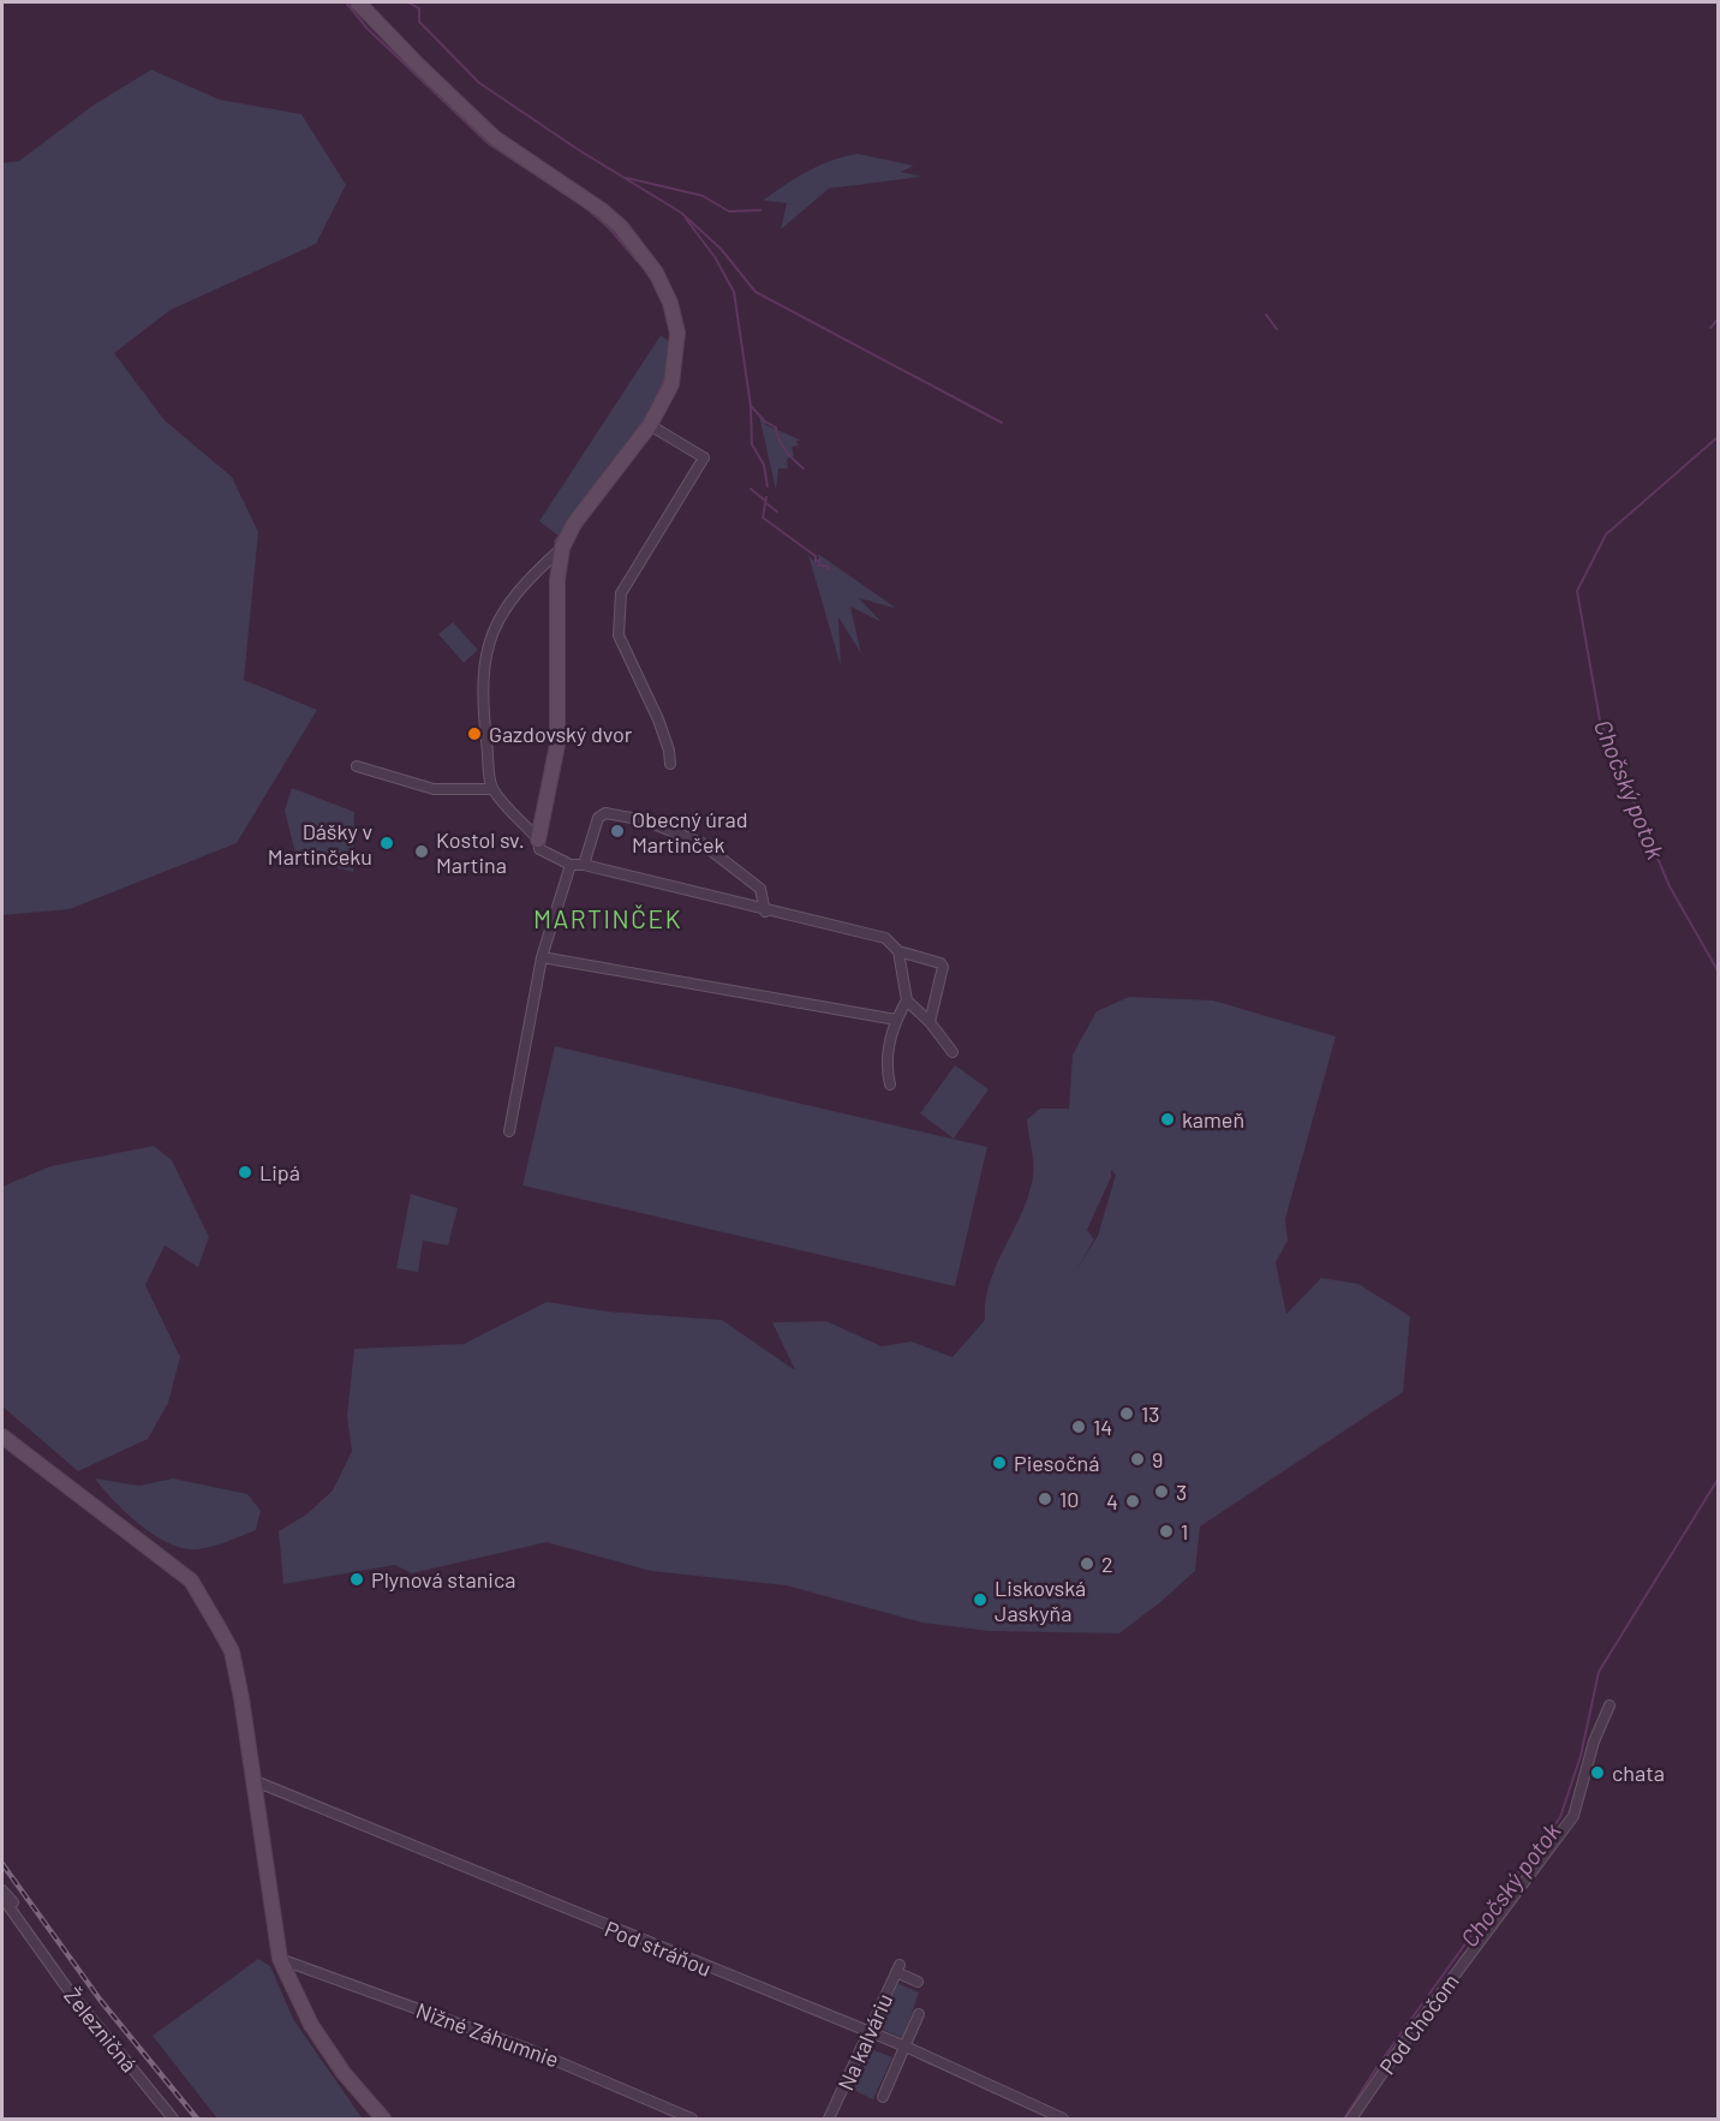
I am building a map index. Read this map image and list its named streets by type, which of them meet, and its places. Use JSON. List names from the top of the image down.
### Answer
{
  "streets": {
    "street": [
      "Pod stráňou",
      "Pod Chočom",
      "Železničná",
      "Nižné Záhumnie",
      "Na kalváriu"
    ]
  },
  "crossings": [
    ["Pod stráňou", "Na kalváriu"]
  ],
  "districts": ["MARTINČEK"],
  "water": ["Chočský potok"],
  "places": [
    "Gazdovský dvor",
    "Obecný úrad Martinček",
    "Dášky v Martinčeku",
    "Kostol sv. Martina",
    "kameň",
    "Lipá",
    "13",
    "14",
    "9",
    "Piesočná",
    "3",
    "10",
    "4",
    "1",
    "2",
    "Plynová stanica",
    "Liskovská Jaskyňa",
    "chata"
  ]
}
